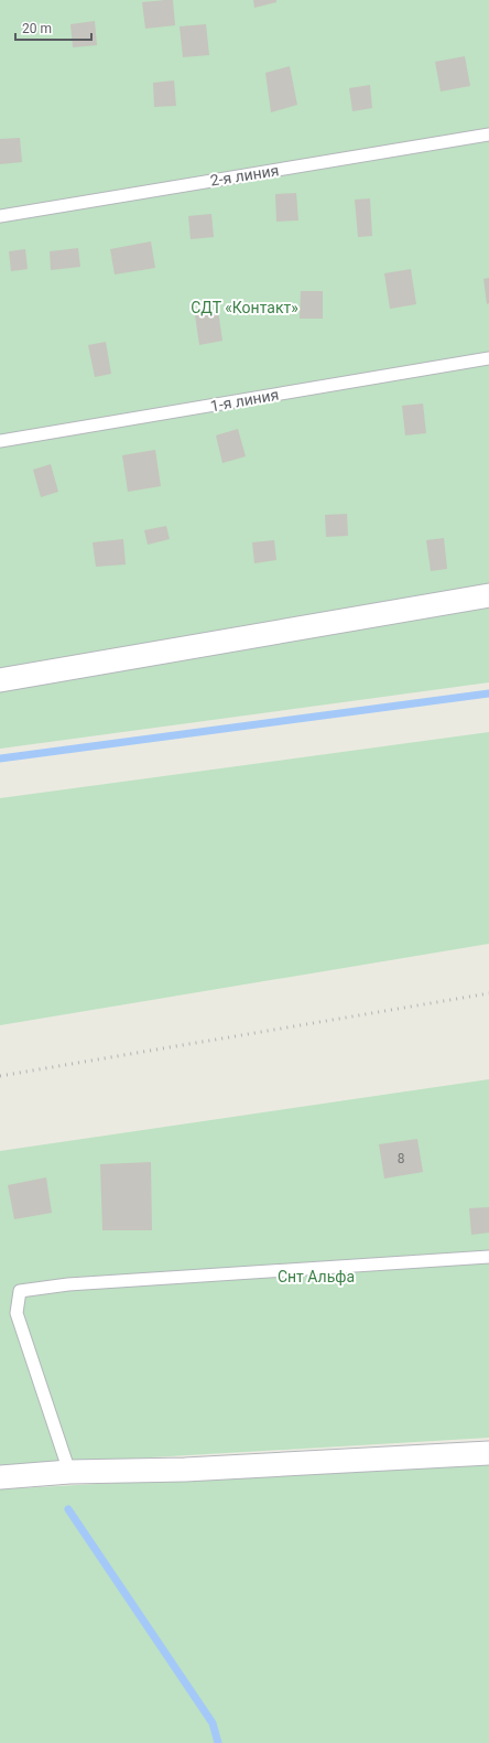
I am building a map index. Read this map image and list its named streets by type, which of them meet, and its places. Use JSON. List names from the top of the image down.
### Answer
{
  "streets": {
    "lane": ["2-я линия", "1-я линия"]
  },
  "parks": ["СДТ «Контакт»", "Снт Альфа"],
  "house_numbers": ["8"],
  "scale_bar": "20 m"
}
